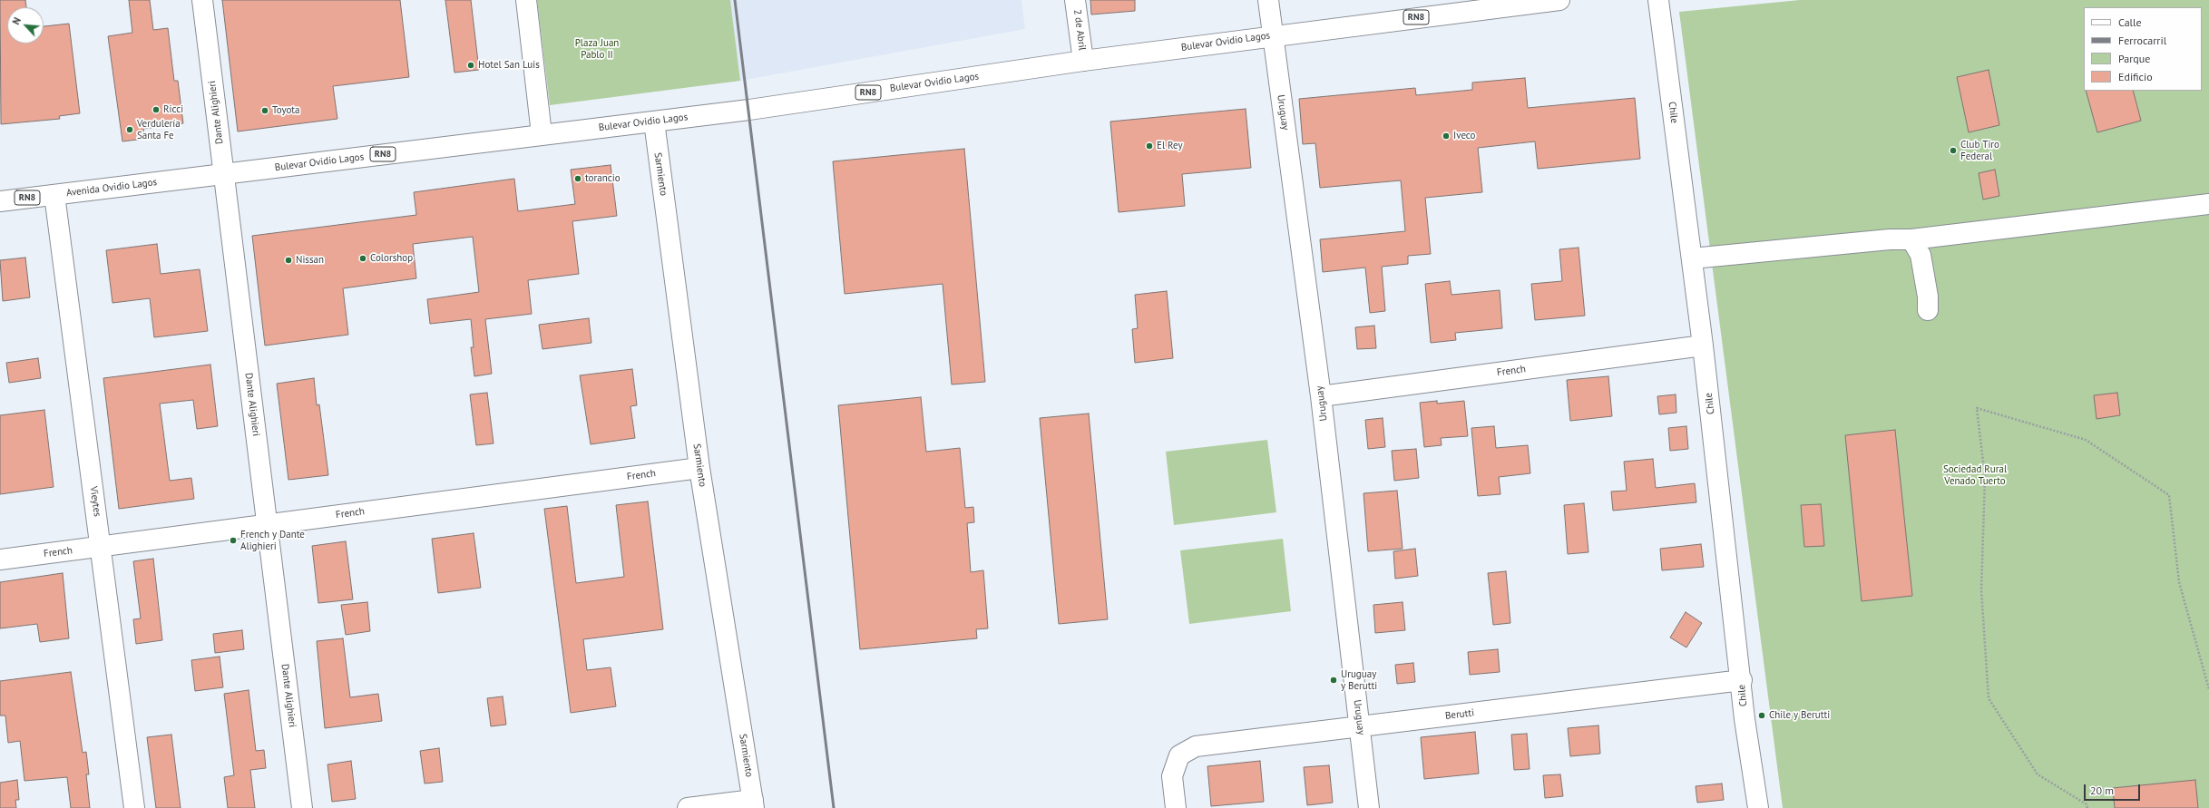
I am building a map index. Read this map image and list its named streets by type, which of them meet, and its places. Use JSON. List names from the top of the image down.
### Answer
{
  "streets": {
    "main road": [
      "RN8",
      "2 de Abril",
      "Bulevar Ovidio Lagos",
      "Dante Alighieri",
      "Uruguay",
      "Chile",
      "Sarmiento",
      "Avenida Ovidio Lagos",
      "French",
      "Vieytes",
      "Berutti"
    ]
  },
  "crossings": [
    ["2 de Abril", "Bulevar Ovidio Lagos"],
    ["Bulevar Ovidio Lagos", "Dante Alighieri"],
    ["Bulevar Ovidio Lagos", "Uruguay"],
    ["Bulevar Ovidio Lagos", "Sarmiento"],
    ["Bulevar Ovidio Lagos", "Avenida Ovidio Lagos"],
    ["Dante Alighieri", "Avenida Ovidio Lagos"],
    ["Dante Alighieri", "French"],
    ["Uruguay", "French"],
    ["Uruguay", "Berutti"],
    ["Chile", "French"],
    ["Chile", "Berutti"],
    ["Sarmiento", "French"],
    ["Avenida Ovidio Lagos", "Vieytes"],
    ["French", "Vieytes"]
  ],
  "parks": ["Plaza Juan Pablo II", "Sociedad Rural Venado Tuerto"],
  "places": [
    "Hotel San Luis",
    "Ricci",
    "Toyota",
    "Verdulería Santa Fe",
    "Iveco",
    "El Rey",
    "Club Tiro Federal",
    "torancio",
    "Colorshop",
    "Nissan",
    "French y Dante Alighieri",
    "Uruguay y Berutti",
    "Chile y Berutti"
  ],
  "legend": [
    "Calle",
    "Ferrocarril",
    "Parque",
    "Edificio"
  ],
  "scale_bar": "20 m",
  "north": "top left"
}
